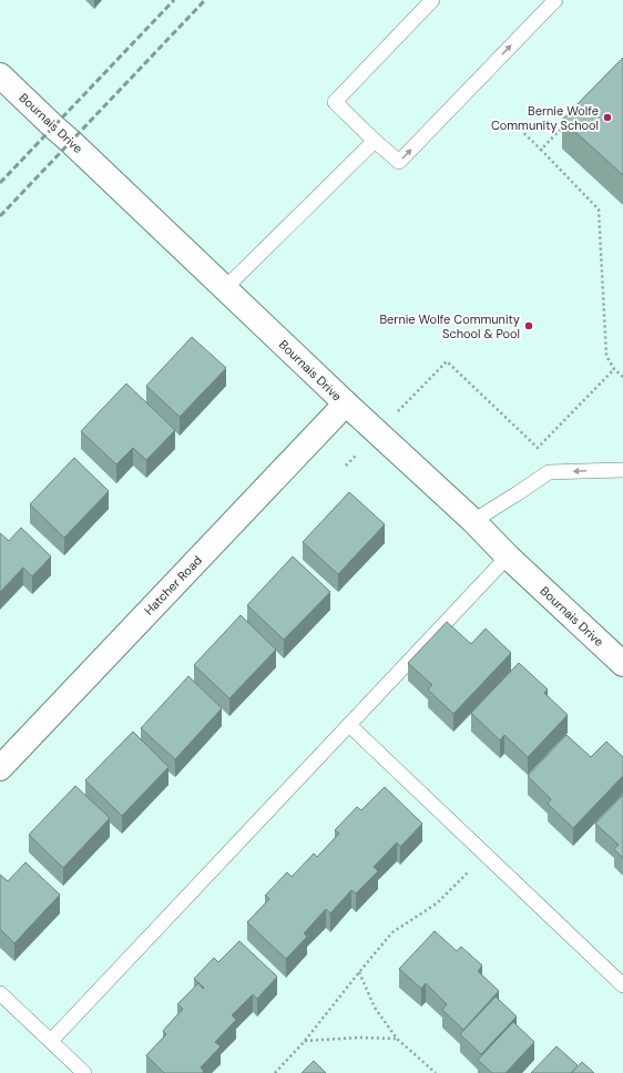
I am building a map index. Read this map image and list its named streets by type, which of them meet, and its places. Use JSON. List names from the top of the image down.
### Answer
{
  "streets": {
    "street": ["Bournais Drive", "Hatcher Road"]
  },
  "crossings": [
    ["Bournais Drive", "Hatcher Road"]
  ],
  "places": ["Bernie Wolfe Community School", "Bernie Wolfe Community School & Pool"]
}
